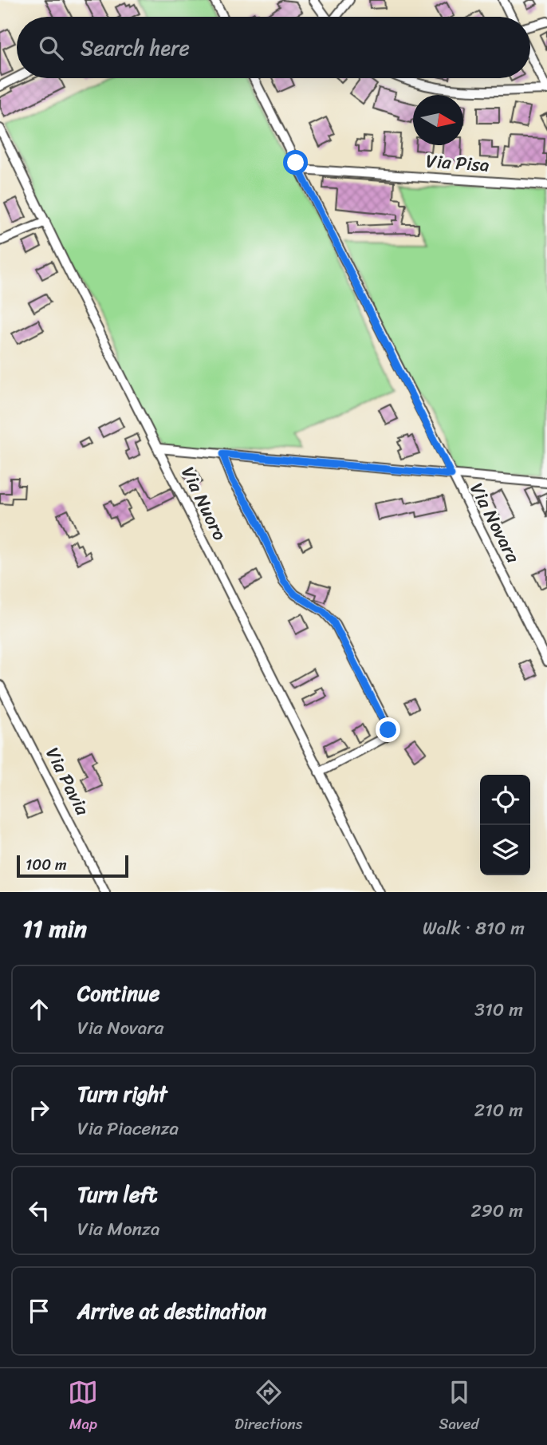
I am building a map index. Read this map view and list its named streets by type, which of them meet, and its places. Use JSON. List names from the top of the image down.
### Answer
{
  "streets": {
    "street": [
      "Via Pisa",
      "Via Nuoro",
      "Via Novara",
      "Via Pavia"
    ]
  },
  "crossings": [
    ["Via Pisa", "Via Novara"]
  ],
  "scale_bar": "100 m",
  "north": "right",
  "page": {
    "search": "Search here",
    "scale": "100 m",
    "heading": ["11 min", "Walk · 810 m"],
    "list": [
      ["Continue", "Via Novara", "310 m"],
      ["Turn right", "Via Piacenza", "210 m"],
      ["Turn left", "Via Monza", "290 m"],
      "Arrive at destination"
    ],
    "nav": ["Map", "Directions", "Saved"]
  }
}
